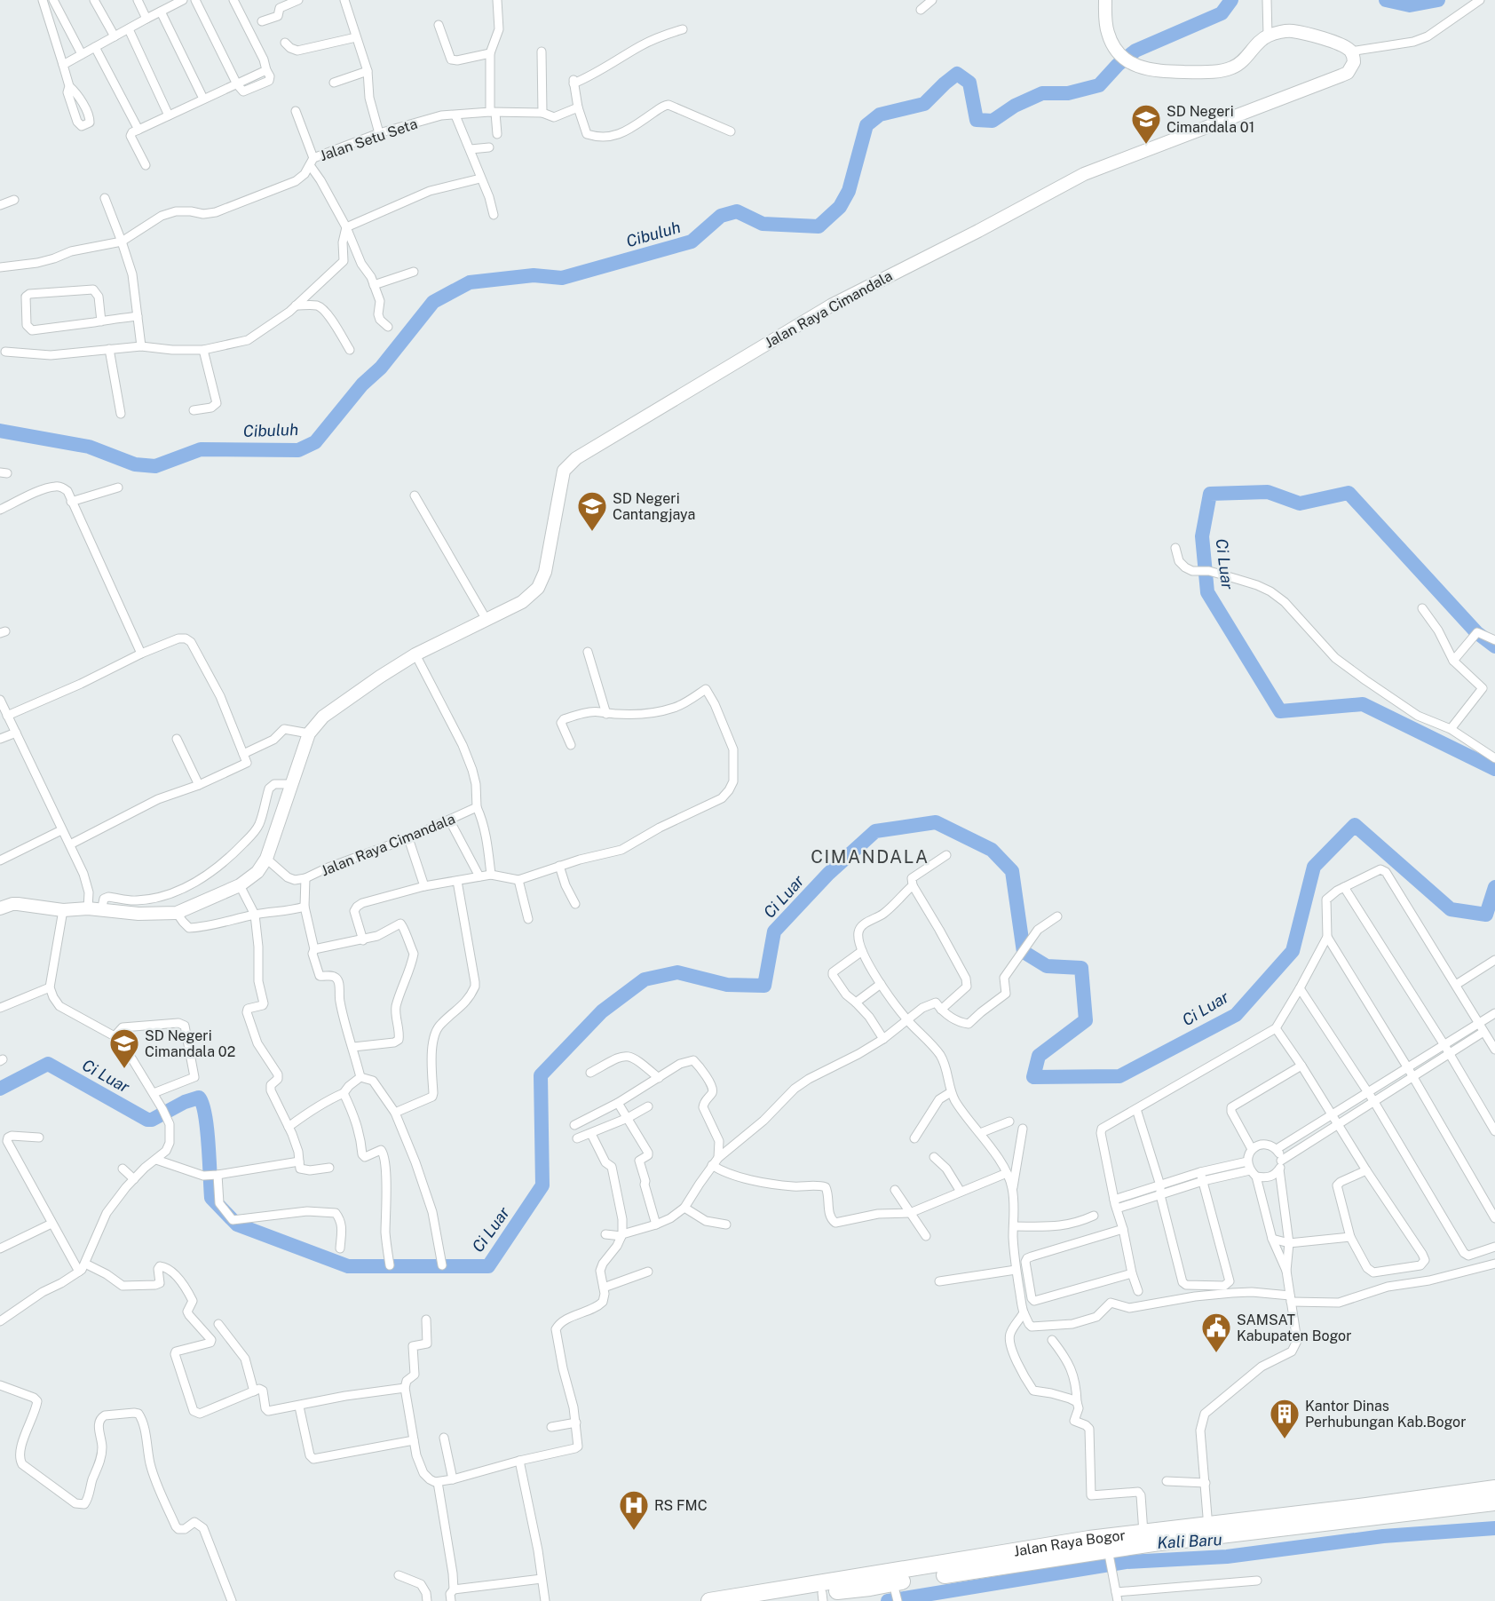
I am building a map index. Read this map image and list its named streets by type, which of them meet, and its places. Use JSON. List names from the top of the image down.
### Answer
{
  "streets": {
    "highway": ["Jalan Raya Bogor"],
    "street": ["Jalan Setu Seta", "Jalan Raya Cimandala"]
  },
  "districts": ["CIMANDALA"],
  "water": ["Cibuluh", "Ci Luar", "Kali Baru"],
  "places": {
    "school or university": ["SD Negeri Cimandala 01", "SD Negeri Cantangjaya", "SD Negeri Cimandala 02"],
    "public building": ["SAMSAT Kabupaten Bogor"],
    "building": ["Kantor Dinas Perhubungan Kab.Bogor"],
    "hospital": ["RS FMC"]
  }
}
